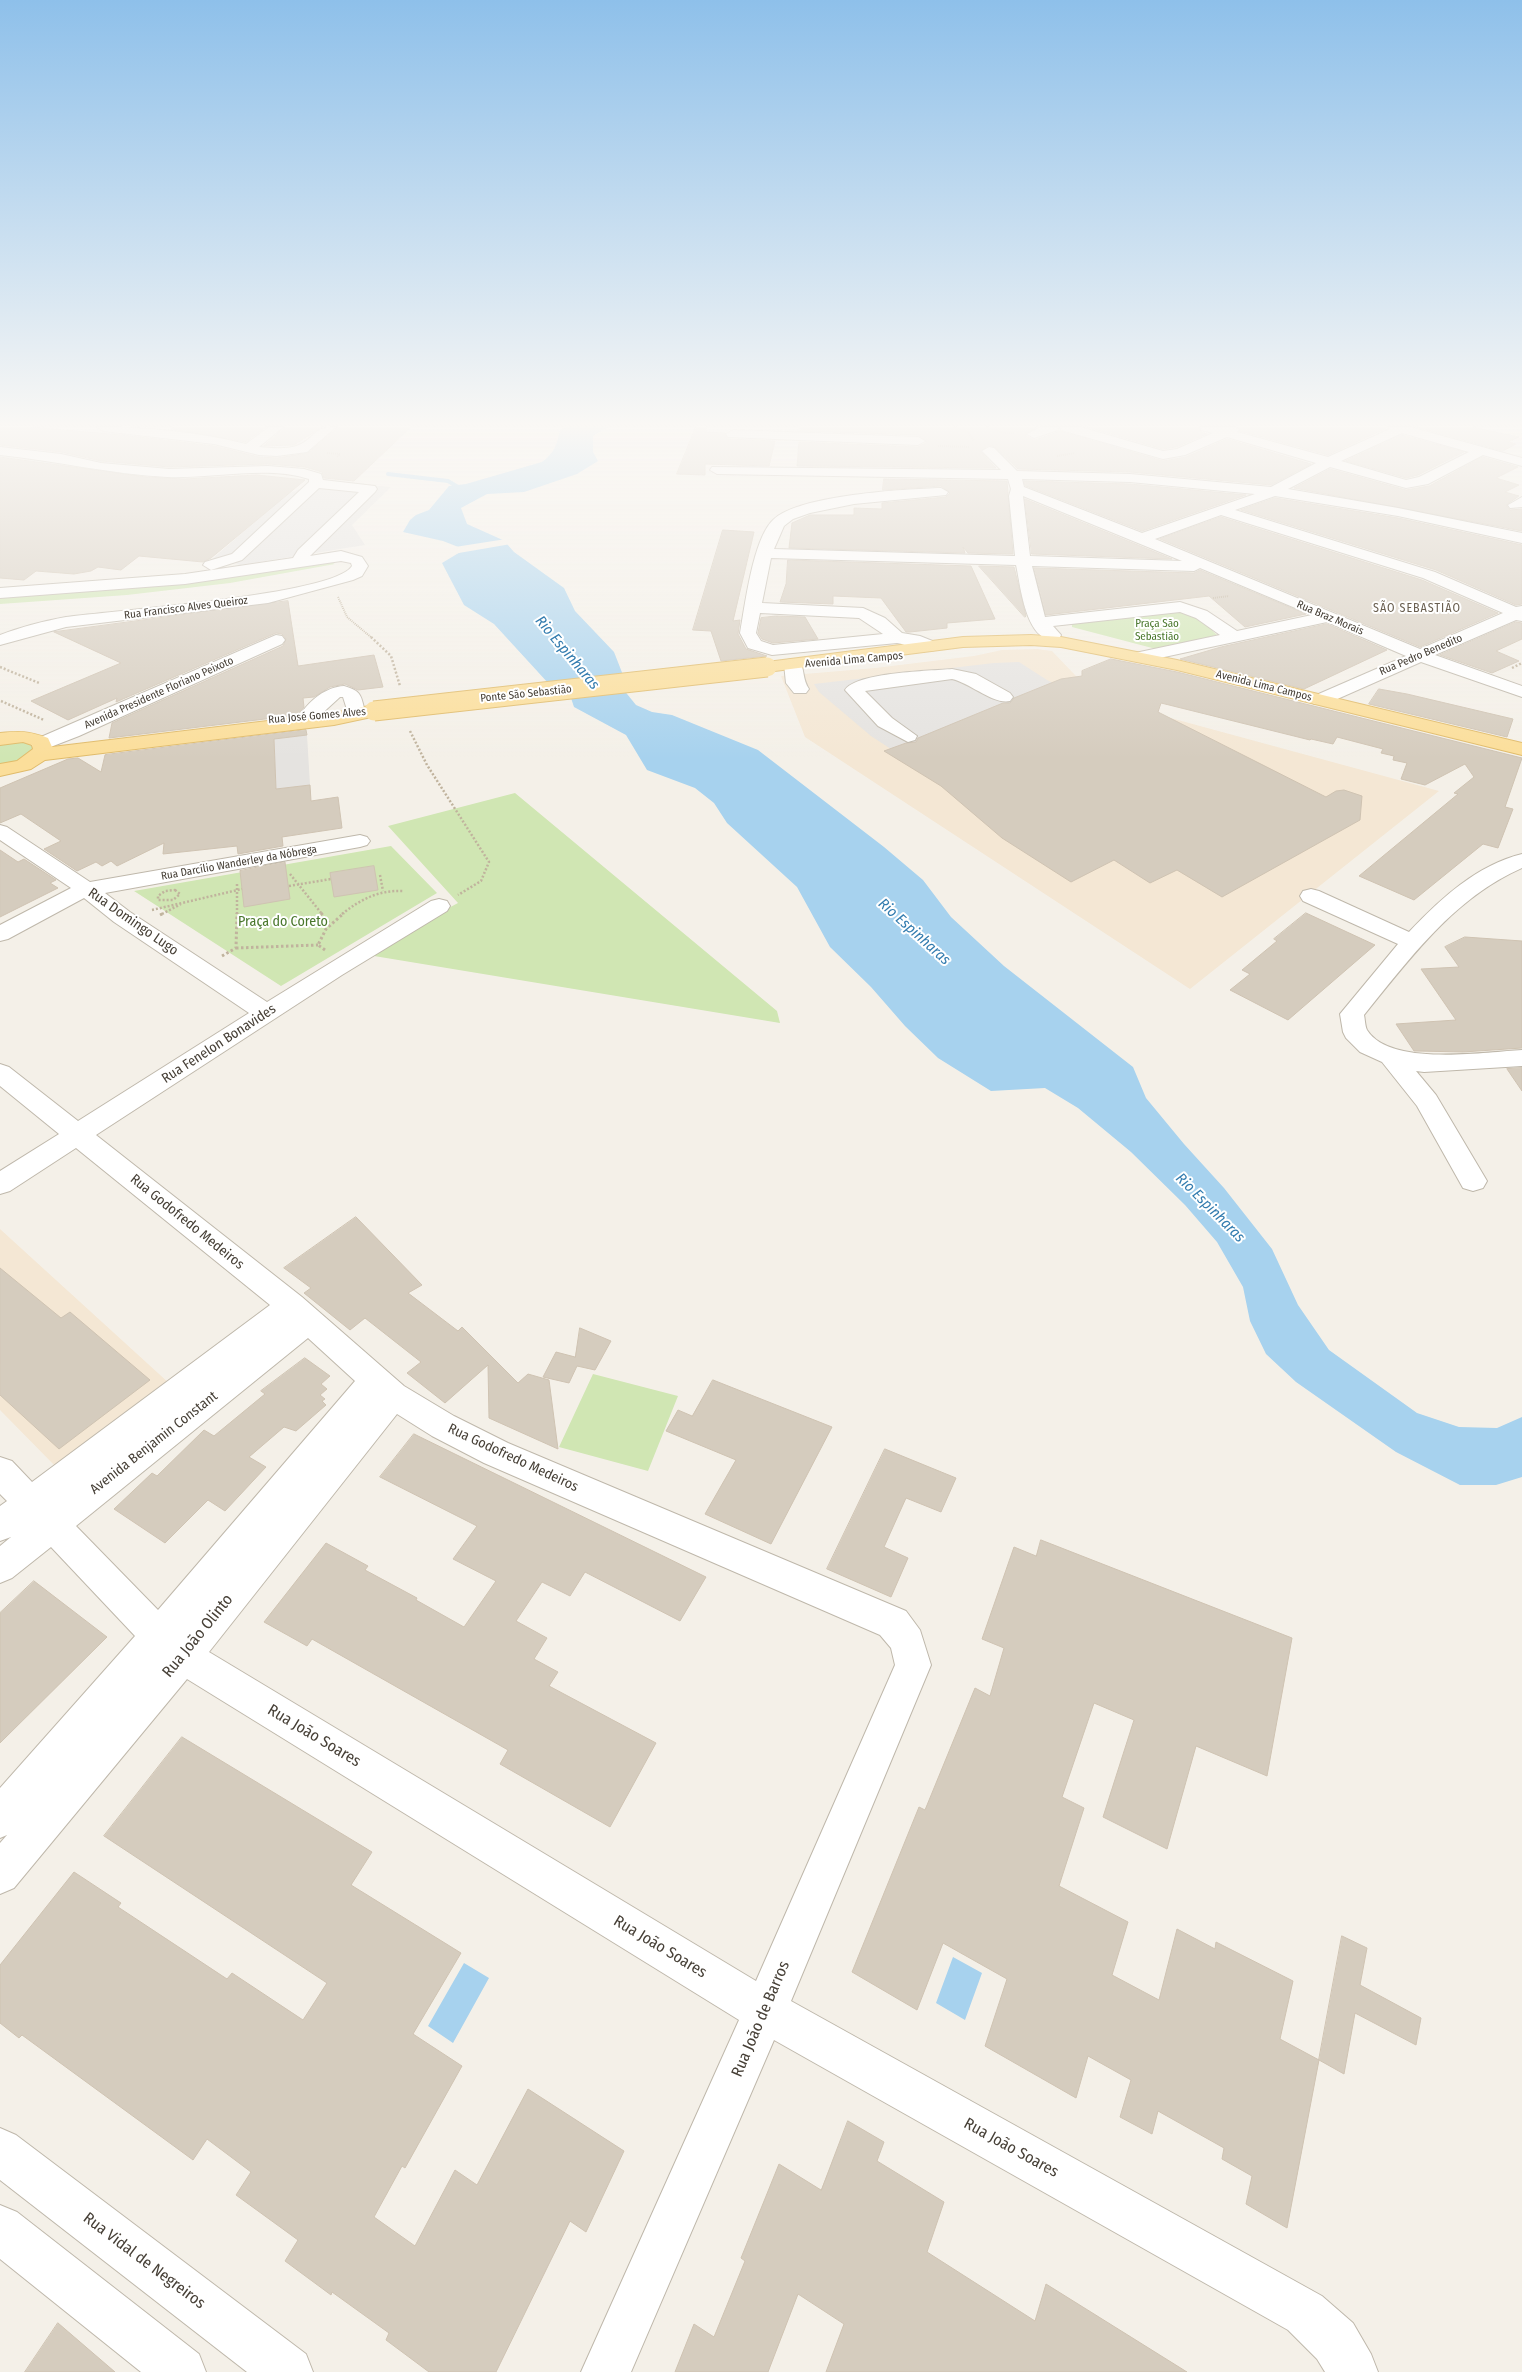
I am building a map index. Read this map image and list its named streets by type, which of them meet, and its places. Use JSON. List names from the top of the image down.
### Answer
{
  "streets": {
    "main road": ["Avenida Lima Campos", "Ponte São Sebastião", "Rua José Gomes Alves"],
    "street": [
      "Rua Francisco Alves Queiroz",
      "Rua Braz Morais",
      "Rua Pedro Benedito",
      "Avenida Presidente Floriano Peixoto",
      "Rua Darcílio Wanderley da Nóbrega",
      "Rua Domingo Lugo",
      "Rua Fenelon Bonavides",
      "Rua Godofredo Medeiros",
      "Avenida Benjamin Constant",
      "Rua João Olinto",
      "Rua João Soares",
      "Rua João de Barros",
      "Rua Vidal de Negreiros"
    ]
  },
  "crossings": [
    ["Rua Braz Morais", "Rua Pedro Benedito"],
    ["Rua Pedro Benedito", "Avenida Lima Campos"],
    ["Avenida Lima Campos", "Ponte São Sebastião"],
    ["Avenida Presidente Floriano Peixoto", "Rua José Gomes Alves"],
    ["Ponte São Sebastião", "Rua José Gomes Alves"],
    ["Rua Darcílio Wanderley da Nóbrega", "Rua Domingo Lugo"],
    ["Rua Domingo Lugo", "Rua Fenelon Bonavides"],
    ["Rua Fenelon Bonavides", "Rua Godofredo Medeiros"],
    ["Rua Godofredo Medeiros", "Avenida Benjamin Constant"],
    ["Rua Godofredo Medeiros", "Rua João Olinto"],
    ["Rua Godofredo Medeiros", "Rua João de Barros"],
    ["Avenida Benjamin Constant", "Rua João Soares"],
    ["Rua João Olinto", "Rua João Soares"],
    ["Rua João Soares", "Rua João de Barros"]
  ],
  "districts": ["SÃO SEBASTIÃO"],
  "water": ["Rio Espinharas"],
  "parks": ["Praça São Sebastião", "Praça do Coreto"]
}
